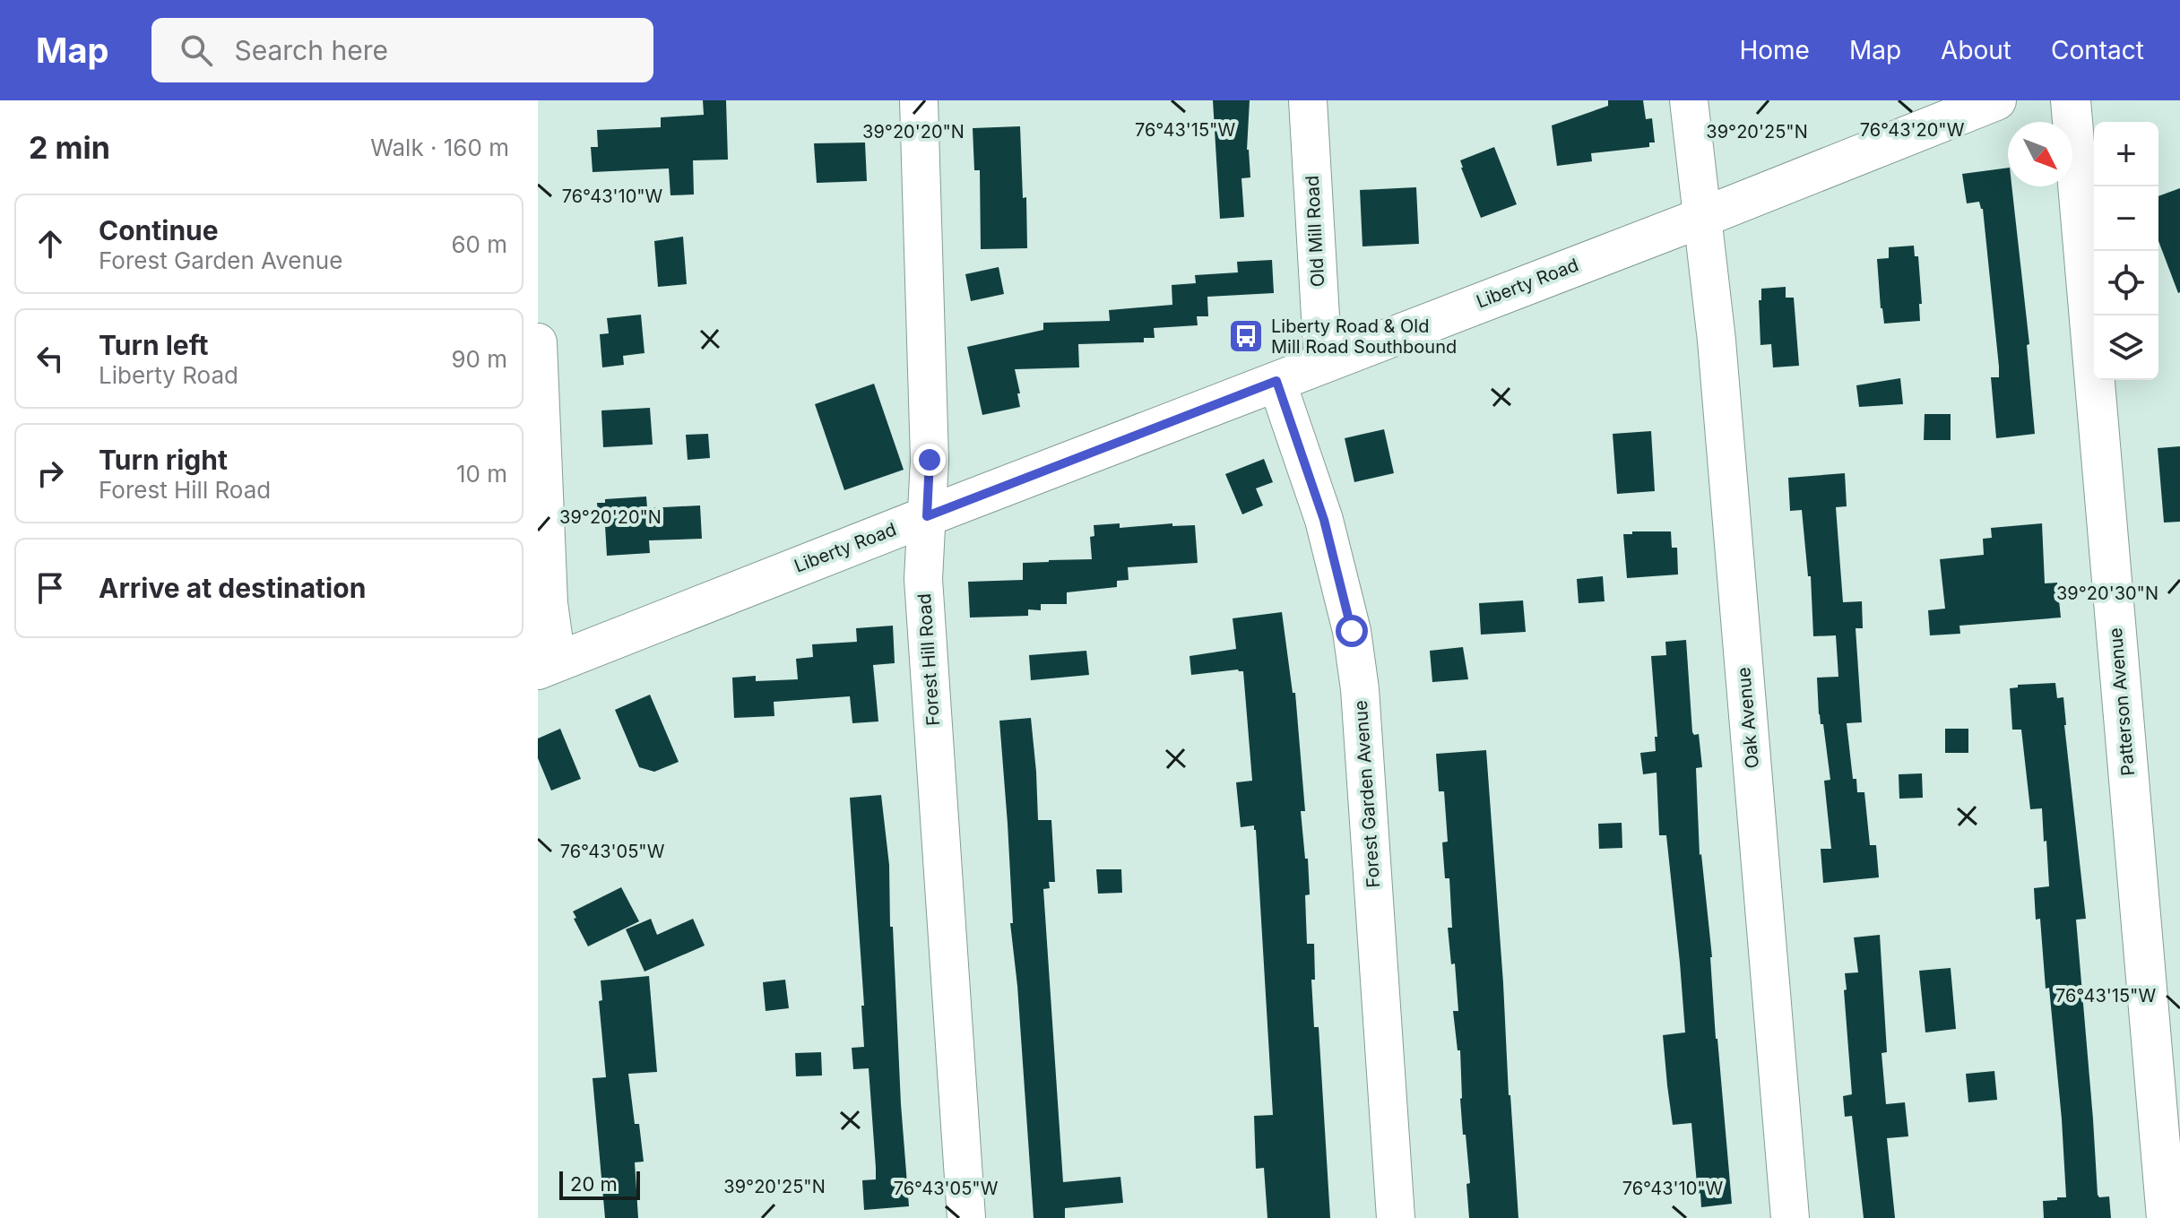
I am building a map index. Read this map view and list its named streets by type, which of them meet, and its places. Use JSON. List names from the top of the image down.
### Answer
{
  "streets": {
    "main road": ["Liberty Road", "Patterson Avenue"],
    "street": [
      "Old Mill Road",
      "Forest Hill Road",
      "Oak Avenue",
      "Forest Garden Avenue"
    ]
  },
  "crossings": [
    ["Old Mill Road", "Liberty Road"],
    ["Liberty Road", "Forest Hill Road"],
    ["Liberty Road", "Oak Avenue"],
    ["Liberty Road", "Forest Garden Avenue"]
  ],
  "places": {
    "bus stop": ["Liberty Road & Old Mill Road Southbound"]
  },
  "scale_bar": "20 m",
  "north": "bottom right",
  "page": {
    "header": "Map",
    "search": "Search here",
    "nav": [
      "Home",
      "Map",
      "About",
      "Contact"
    ],
    "heading": ["2 min", "Walk · 160 m"],
    "map_buttons": ["+", "−"],
    "list": [
      ["Continue", "Forest Garden Avenue", "60 m"],
      ["Turn left", "Liberty Road", "90 m"],
      ["Turn right", "Forest Hill Road", "10 m"],
      "Arrive at destination"
    ],
    "scale": "20 m"
  },
  "coordinates": [
    "76°43'20\"W",
    "76°43'15\"W",
    "39°20'20\"N",
    "39°20'25\"N",
    "76°43'10\"W",
    "39°20'30\"N",
    "76°43'05\"W"
  ]
}
